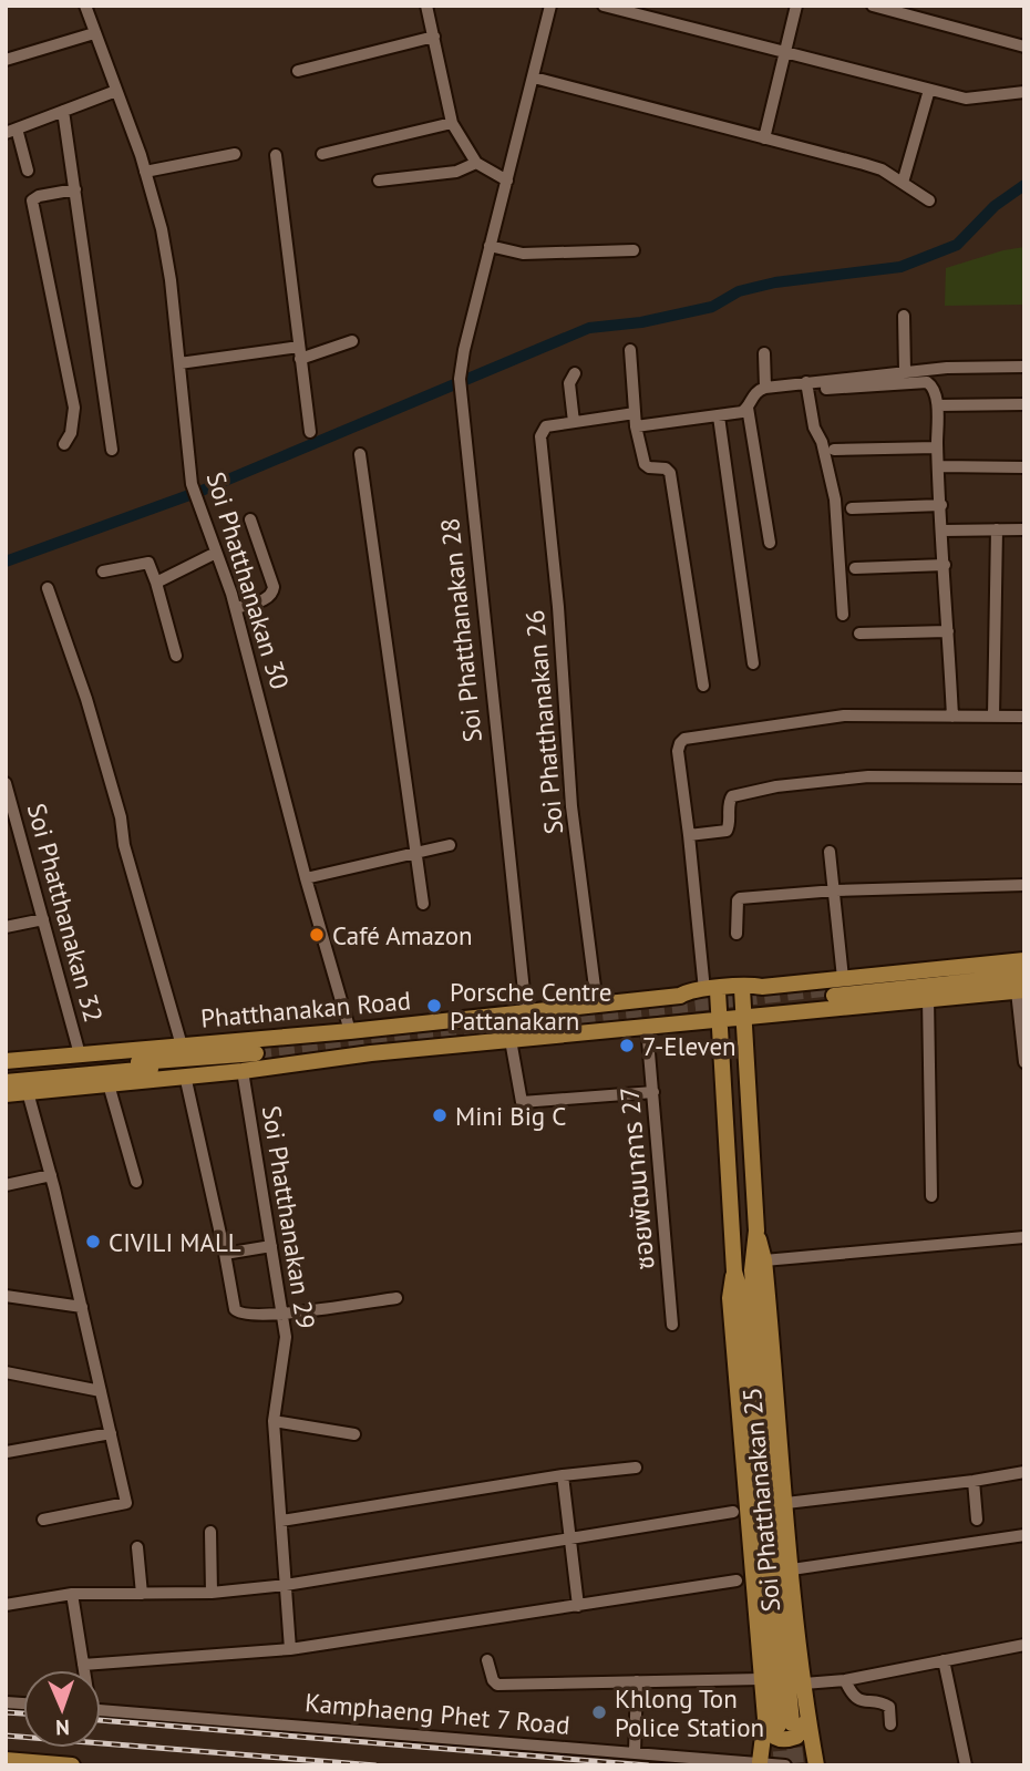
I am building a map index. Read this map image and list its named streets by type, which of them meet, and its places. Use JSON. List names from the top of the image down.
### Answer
{
  "streets": {
    "main road": ["Phatthanakan Road", "Soi Phatthanakan 25"],
    "street": [
      "Soi Phatthanakan 30",
      "Soi Phatthanakan 28",
      "Soi Phatthanakan 26",
      "Soi Phatthanakan 32",
      "ซอยพัฒนาการ 27",
      "Soi Phatthanakan 29",
      "Kamphaeng Phet 7 Road"
    ]
  },
  "crossings": [
    ["Soi Phatthanakan 30", "Phatthanakan Road"],
    ["Soi Phatthanakan 28", "Phatthanakan Road"],
    ["Soi Phatthanakan 26", "Phatthanakan Road"],
    ["Soi Phatthanakan 32", "Phatthanakan Road"],
    ["Phatthanakan Road", "ซอยพัฒนาการ 27"],
    ["Phatthanakan Road", "Soi Phatthanakan 29"],
    ["Phatthanakan Road", "Soi Phatthanakan 25"],
    ["Soi Phatthanakan 25", "Kamphaeng Phet 7 Road"]
  ],
  "places": [
    "Café Amazon",
    "Porsche Centre Pattanakarn",
    "7-Eleven",
    "Mini Big C",
    "CIVILI MALL",
    "Khlong Ton Police Station"
  ],
  "north": "bottom"
}
